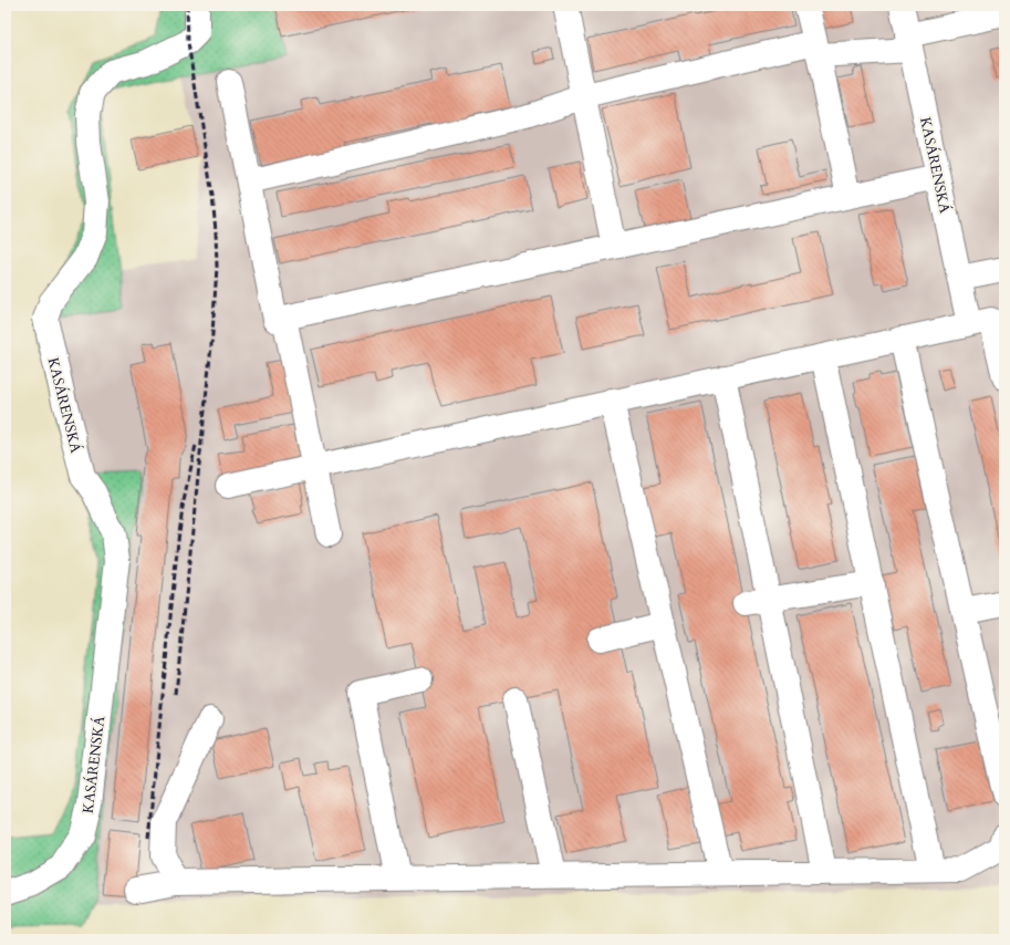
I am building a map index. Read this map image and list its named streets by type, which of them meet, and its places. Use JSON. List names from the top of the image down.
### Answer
{
  "streets": {
    "street": ["KASÁRENSKÁ"]
  }
}
